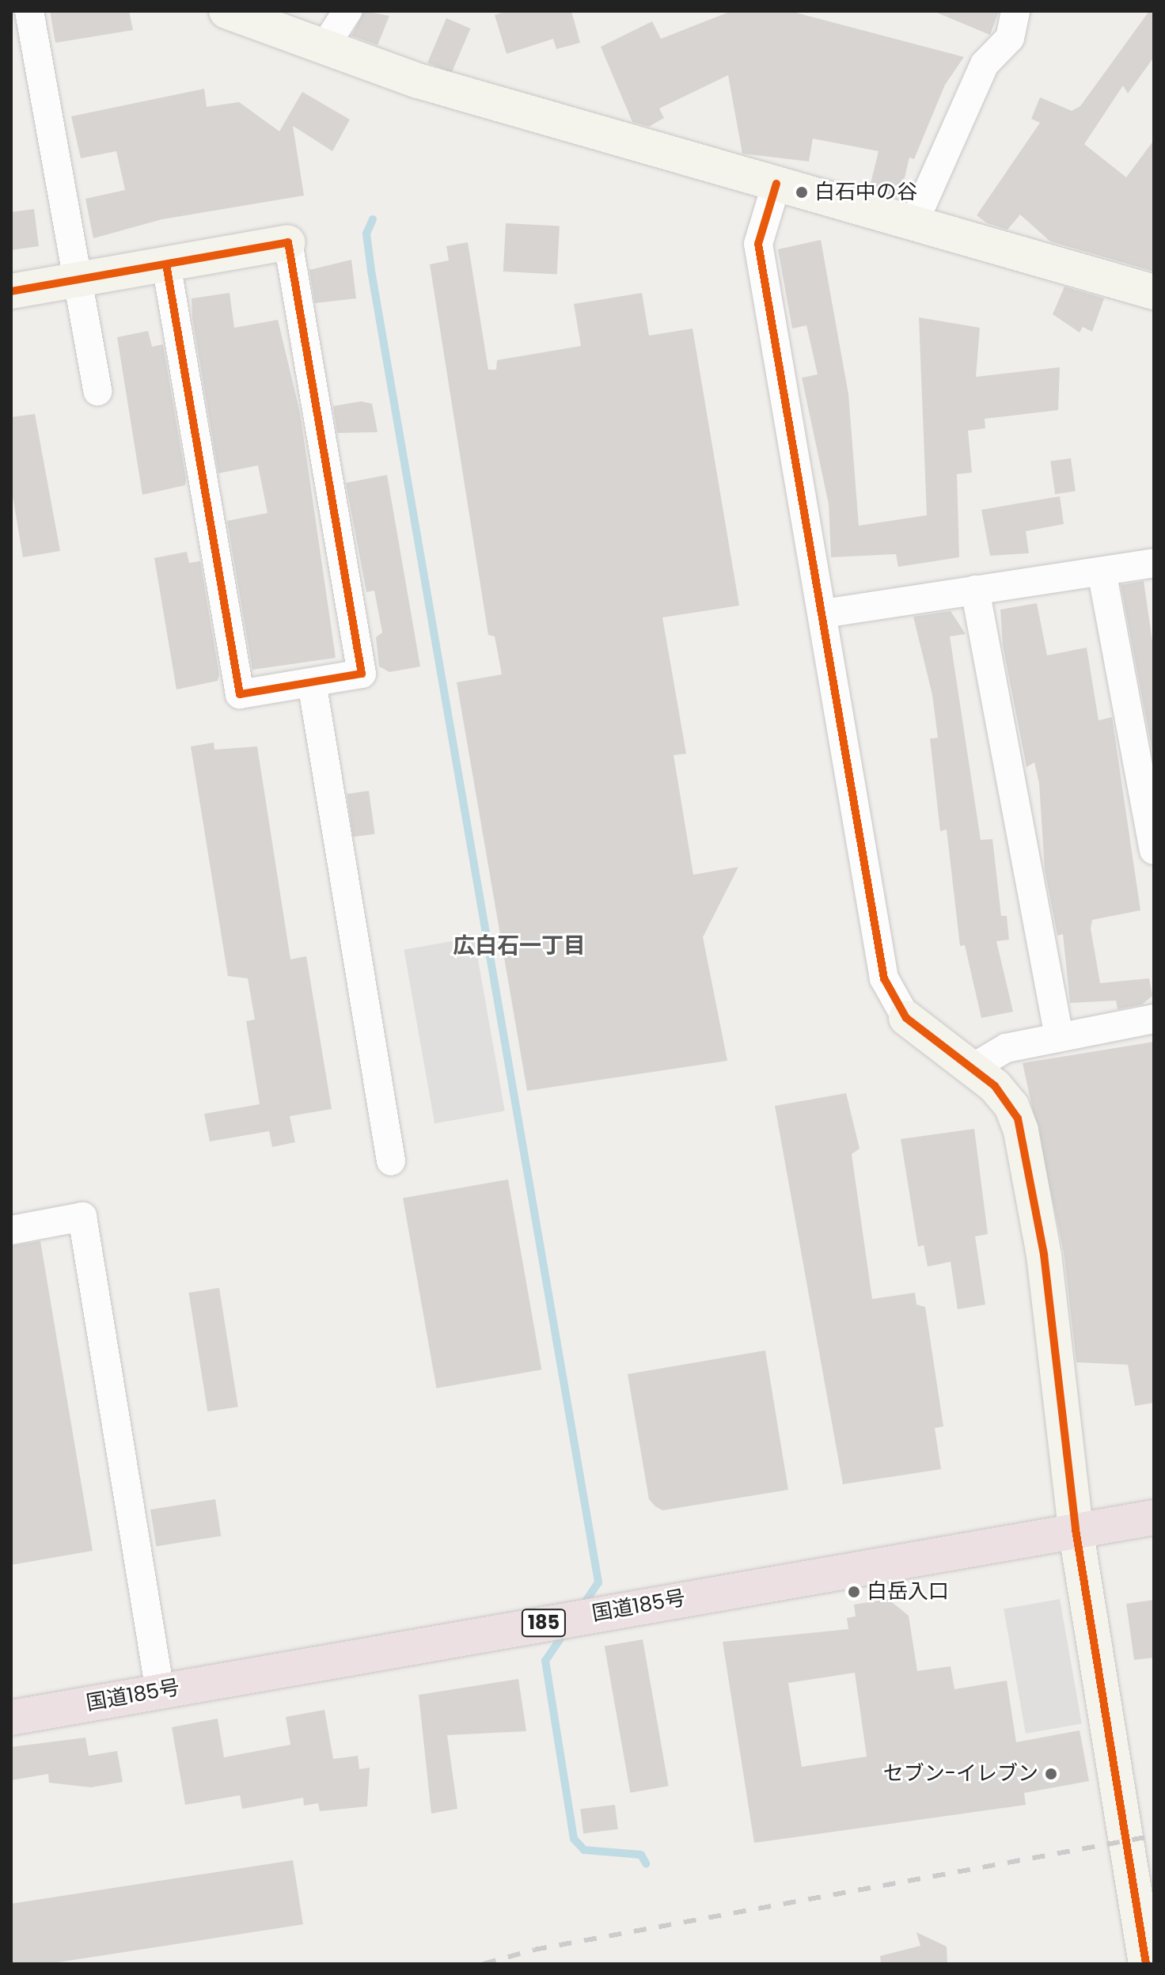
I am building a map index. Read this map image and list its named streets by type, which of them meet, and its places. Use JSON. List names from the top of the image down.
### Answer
{
  "streets": {
    "highway": ["国道185号", "185"]
  },
  "districts": ["広白石一丁目"],
  "places": ["白石中の谷", "白岳入口", "セブン-イレブン"]
}
